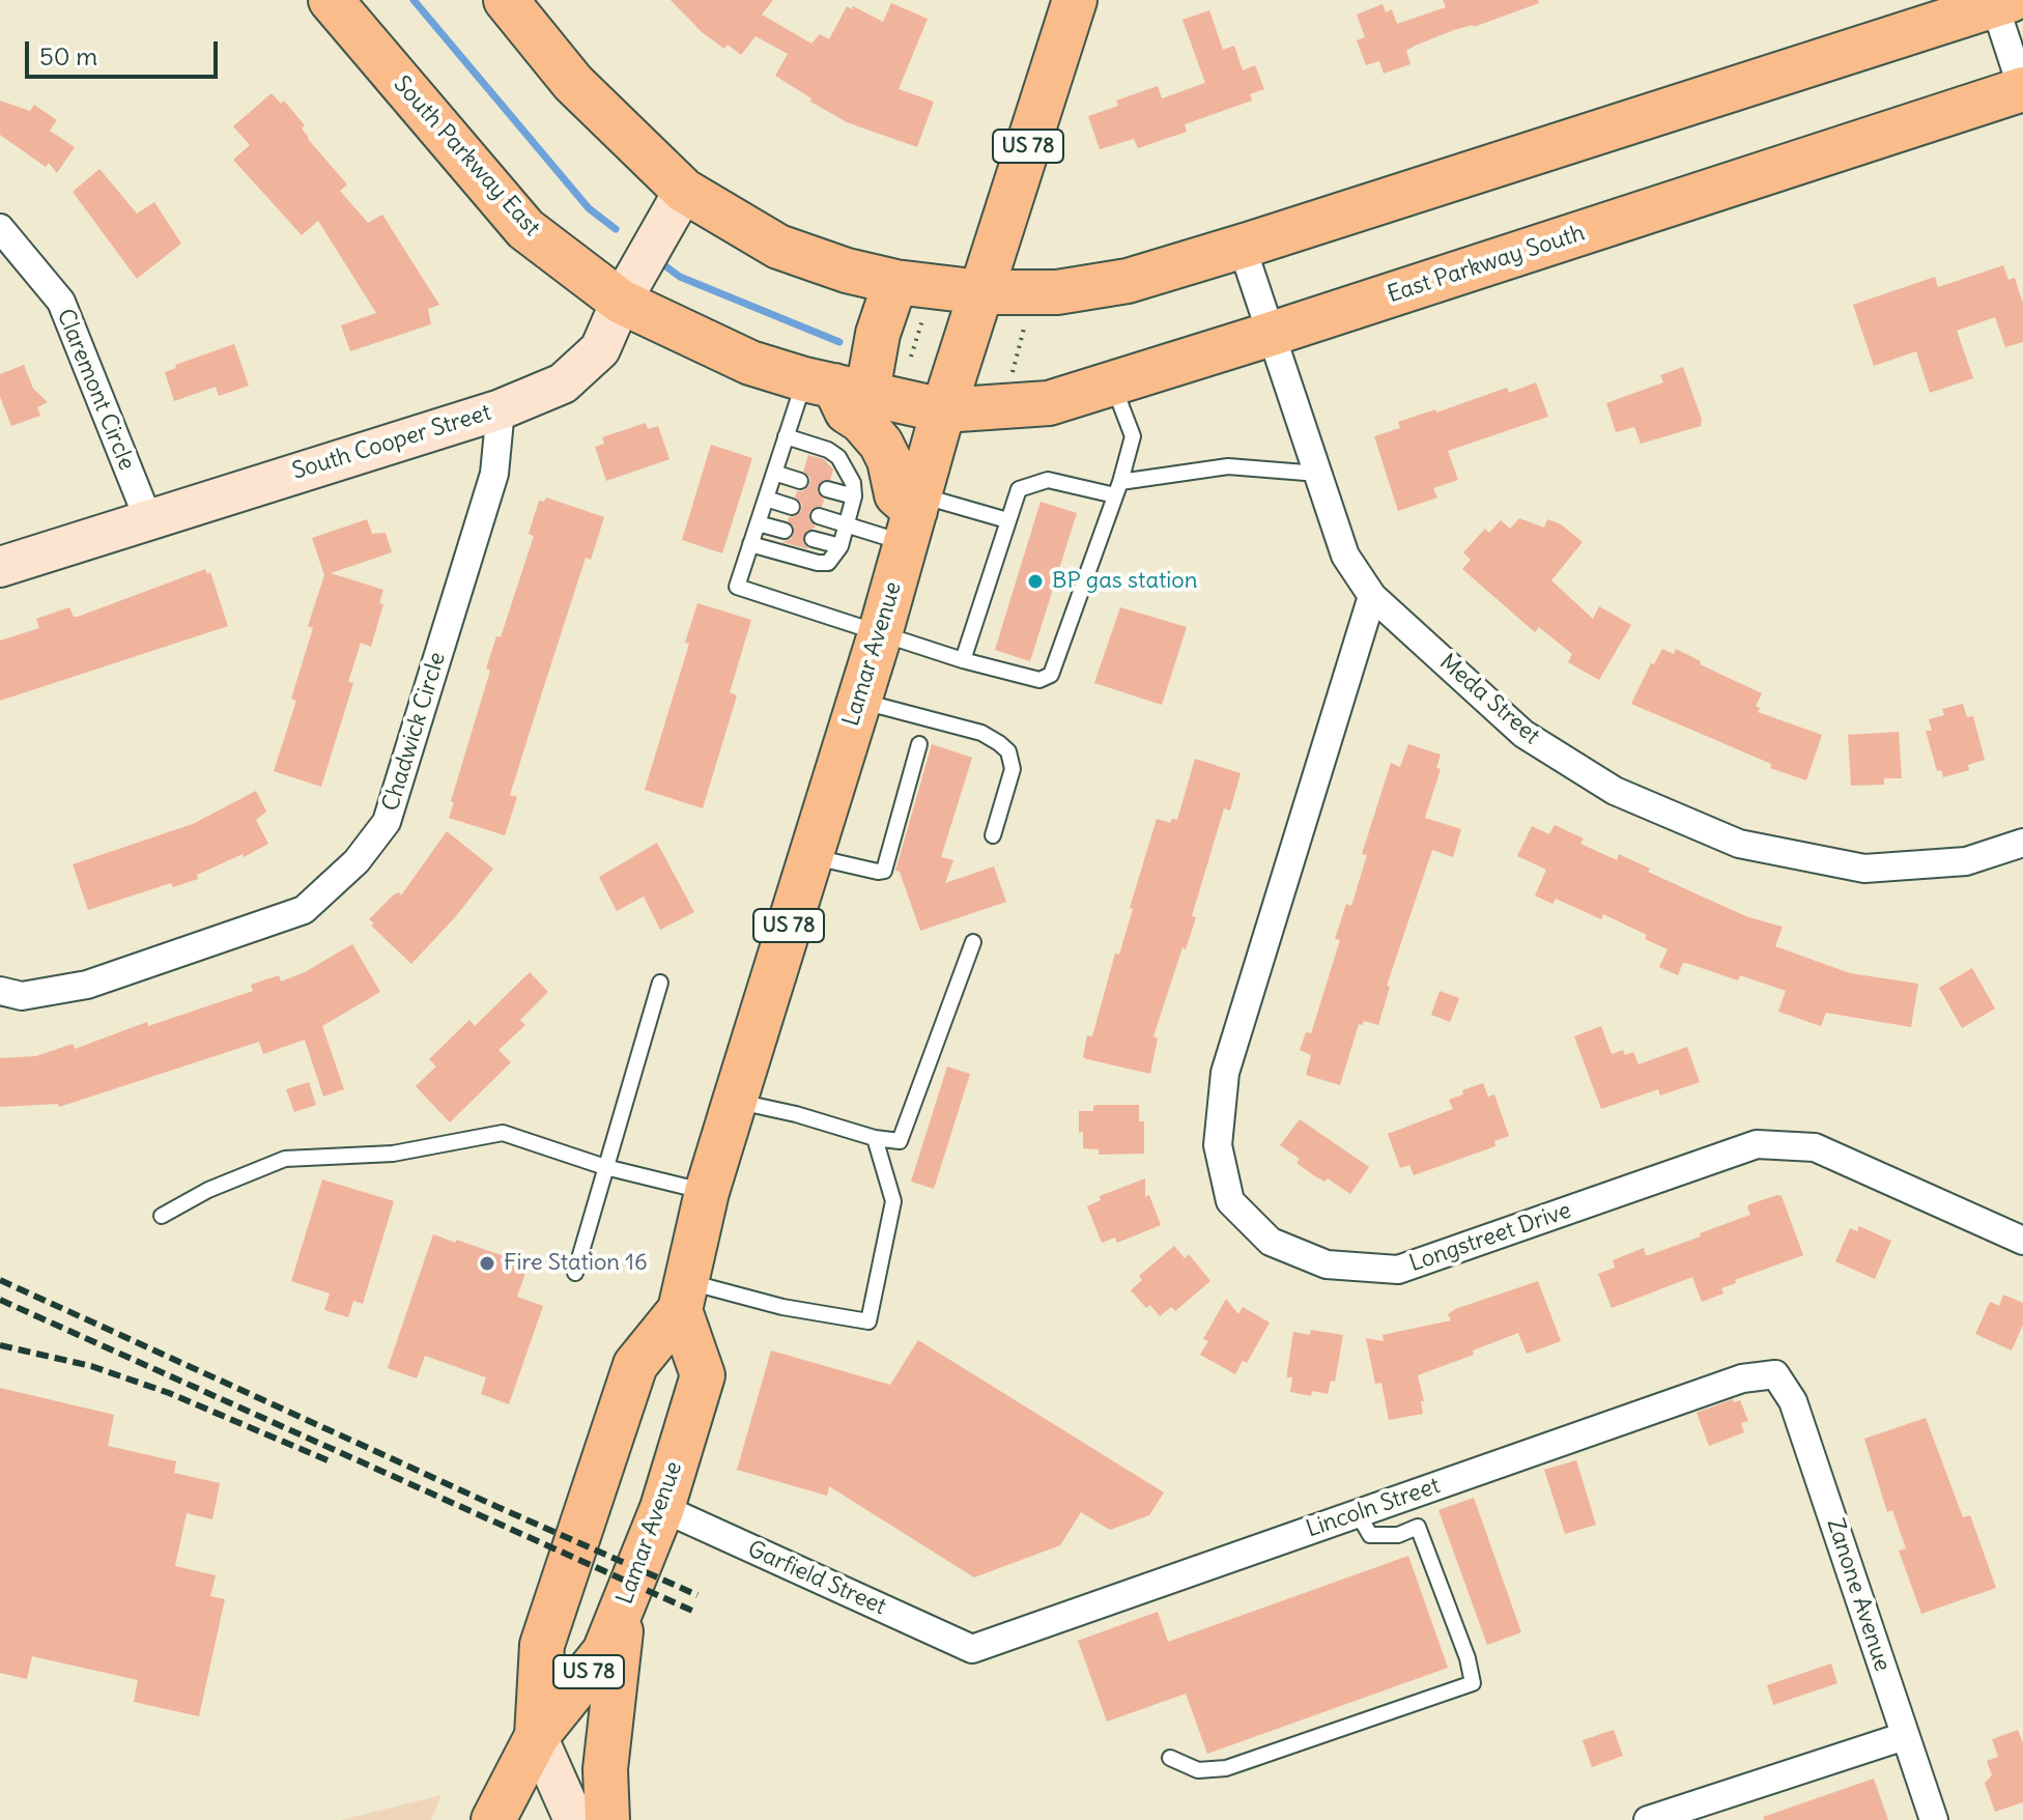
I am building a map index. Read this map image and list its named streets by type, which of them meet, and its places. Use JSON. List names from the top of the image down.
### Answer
{
  "streets": {
    "main road": [
      "US 78",
      "South Parkway East",
      "East Parkway South",
      "Lamar Avenue"
    ],
    "street": [
      "Claremont Circle",
      "South Cooper Street",
      "Meda Street",
      "Chadwick Circle",
      "Longstreet Drive",
      "Lincoln Street",
      "Garfield Street",
      "Zanone Avenue"
    ]
  },
  "crossings": [
    ["South Parkway East", "East Parkway South"],
    ["South Parkway East", "South Cooper Street"],
    ["South Parkway East", "Lamar Avenue"],
    ["East Parkway South", "Lamar Avenue"],
    ["East Parkway South", "Meda Street"],
    ["Claremont Circle", "South Cooper Street"],
    ["South Cooper Street", "Chadwick Circle"],
    ["Lamar Avenue", "Garfield Street"],
    ["Meda Street", "Longstreet Drive"],
    ["Lincoln Street", "Garfield Street"],
    ["Lincoln Street", "Zanone Avenue"]
  ],
  "places": ["BP gas station", "Fire Station 16"],
  "scale_bar": "50 m"
}
